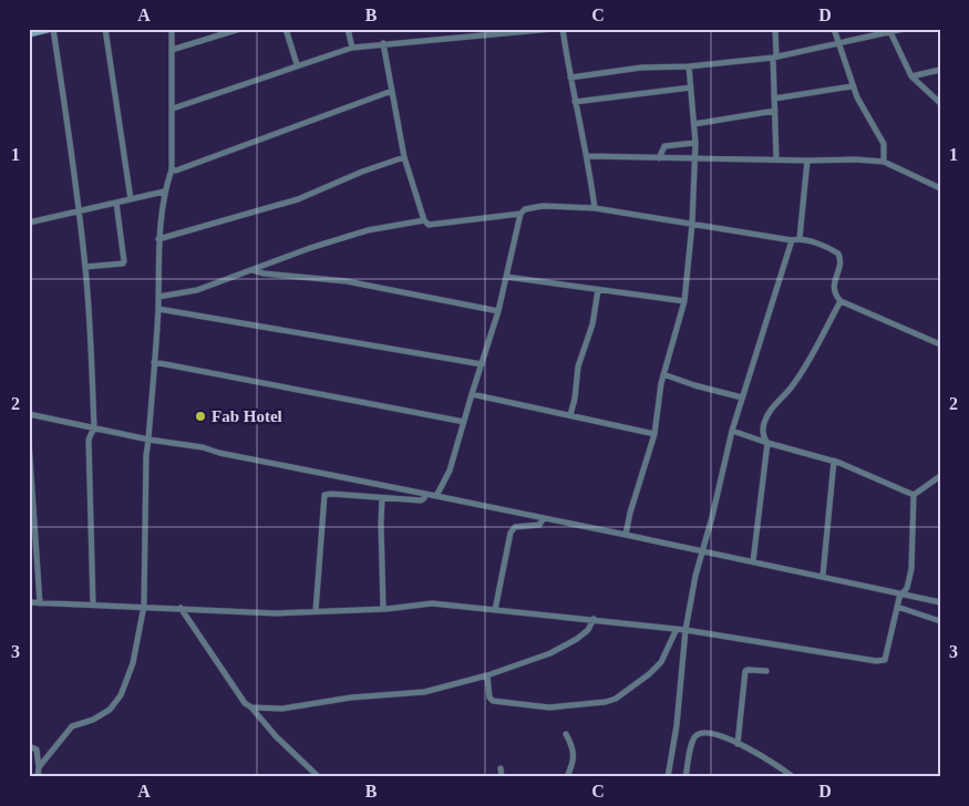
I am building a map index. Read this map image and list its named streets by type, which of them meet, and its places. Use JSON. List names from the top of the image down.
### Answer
{
  "places": ["Fab Hotel"],
  "grid": {
    "columns": [
      "A",
      "B",
      "C",
      "D"
    ],
    "rows": ["1", "2", "3"]
  }
}
